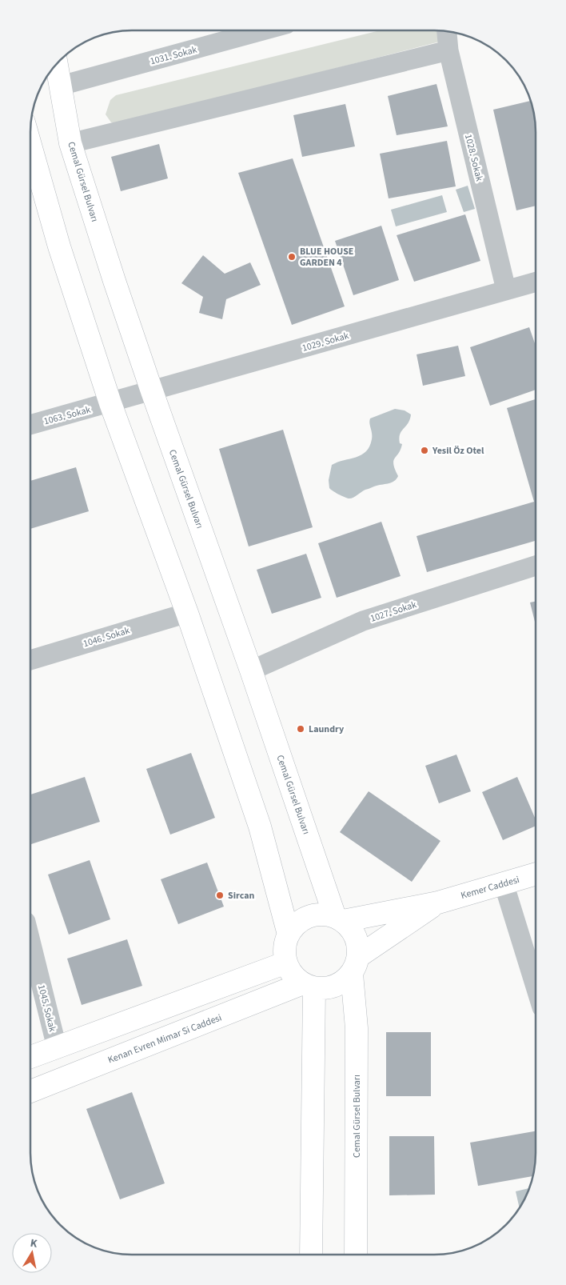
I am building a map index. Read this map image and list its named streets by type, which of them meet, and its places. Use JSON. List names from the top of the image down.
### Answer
{
  "streets": {
    "main road": ["Cemal Gürsel Bulvarı", "Kemer Caddesi", "Kenan Evren Mimar Si Caddesi"],
    "street": [
      "1031. Sokak",
      "1028. Sokak",
      "1029. Sokak",
      "1063. Sokak",
      "1027. Sokak",
      "1046. Sokak",
      "1045. Sokak"
    ]
  },
  "crossings": [
    ["1031. Sokak", "Cemal Gürsel Bulvarı"],
    ["1028. Sokak", "1029. Sokak"],
    ["Cemal Gürsel Bulvarı", "1029. Sokak"],
    ["Cemal Gürsel Bulvarı", "1027. Sokak"],
    ["Cemal Gürsel Bulvarı", "Kenan Evren Mimar Si Caddesi"],
    ["1029. Sokak", "1063. Sokak"]
  ],
  "places": [
    "BLUE HOUSE GARDEN 4",
    "Yesil Öz Otel",
    "Laundry",
    "Sircan"
  ],
  "north": "top"
}
